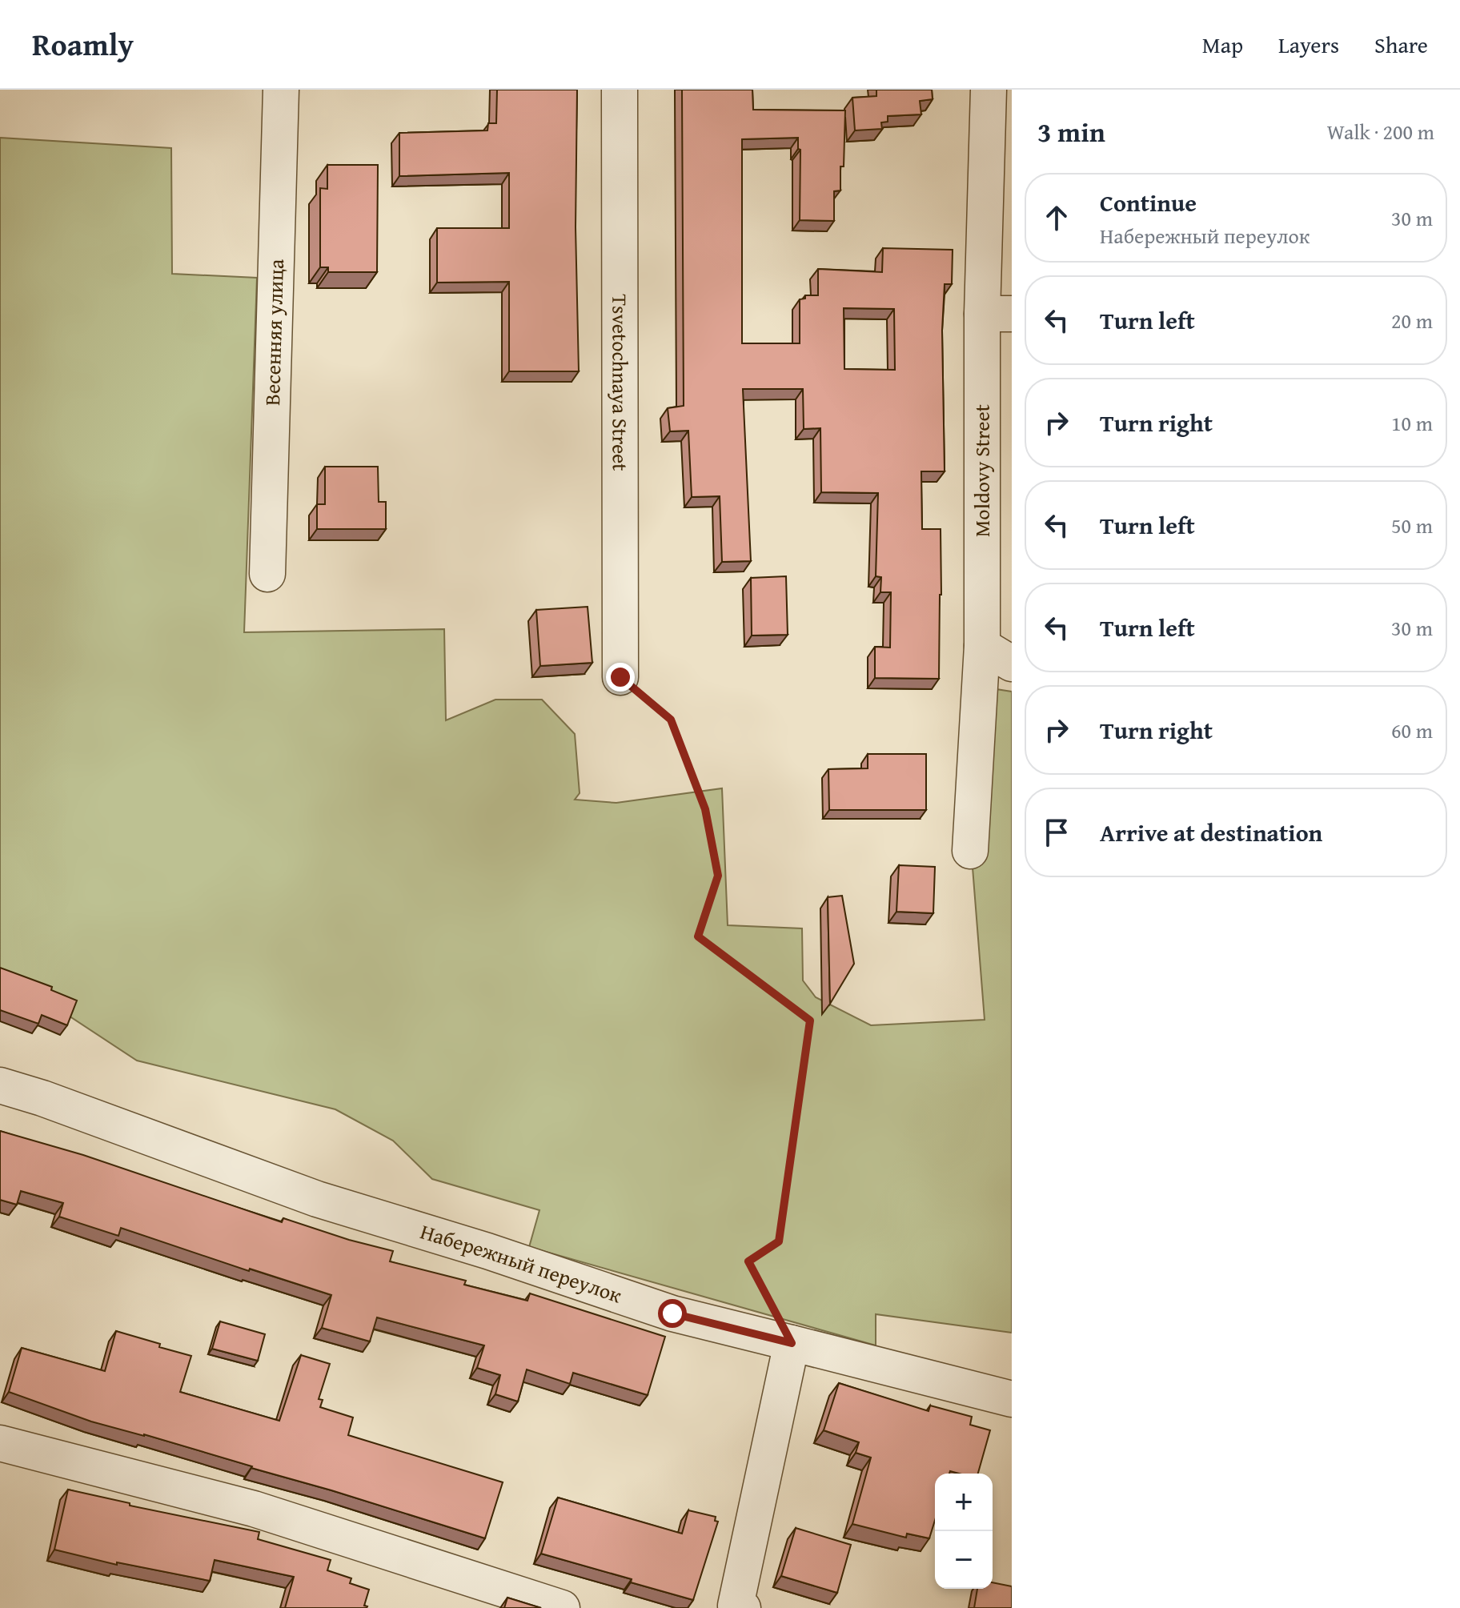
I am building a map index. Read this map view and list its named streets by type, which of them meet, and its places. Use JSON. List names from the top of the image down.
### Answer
{
  "streets": {
    "street": [
      "Весенняя улица",
      "Tsvetochnaya Street",
      "Moldovy Street",
      "Набережный переулок"
    ]
  },
  "page": {
    "header": "Roamly",
    "nav": ["Map", "Layers", "Share"],
    "heading": ["3 min", "Walk · 200 m"],
    "list": [
      ["Continue", "Набережный переулок", "30 m"],
      ["Turn left", "20 m"],
      ["Turn right", "10 m"],
      ["Turn left", "50 m"],
      ["Turn left", "30 m"],
      ["Turn right", "60 m"],
      "Arrive at destination"
    ],
    "map_buttons": ["+", "−"]
  }
}
